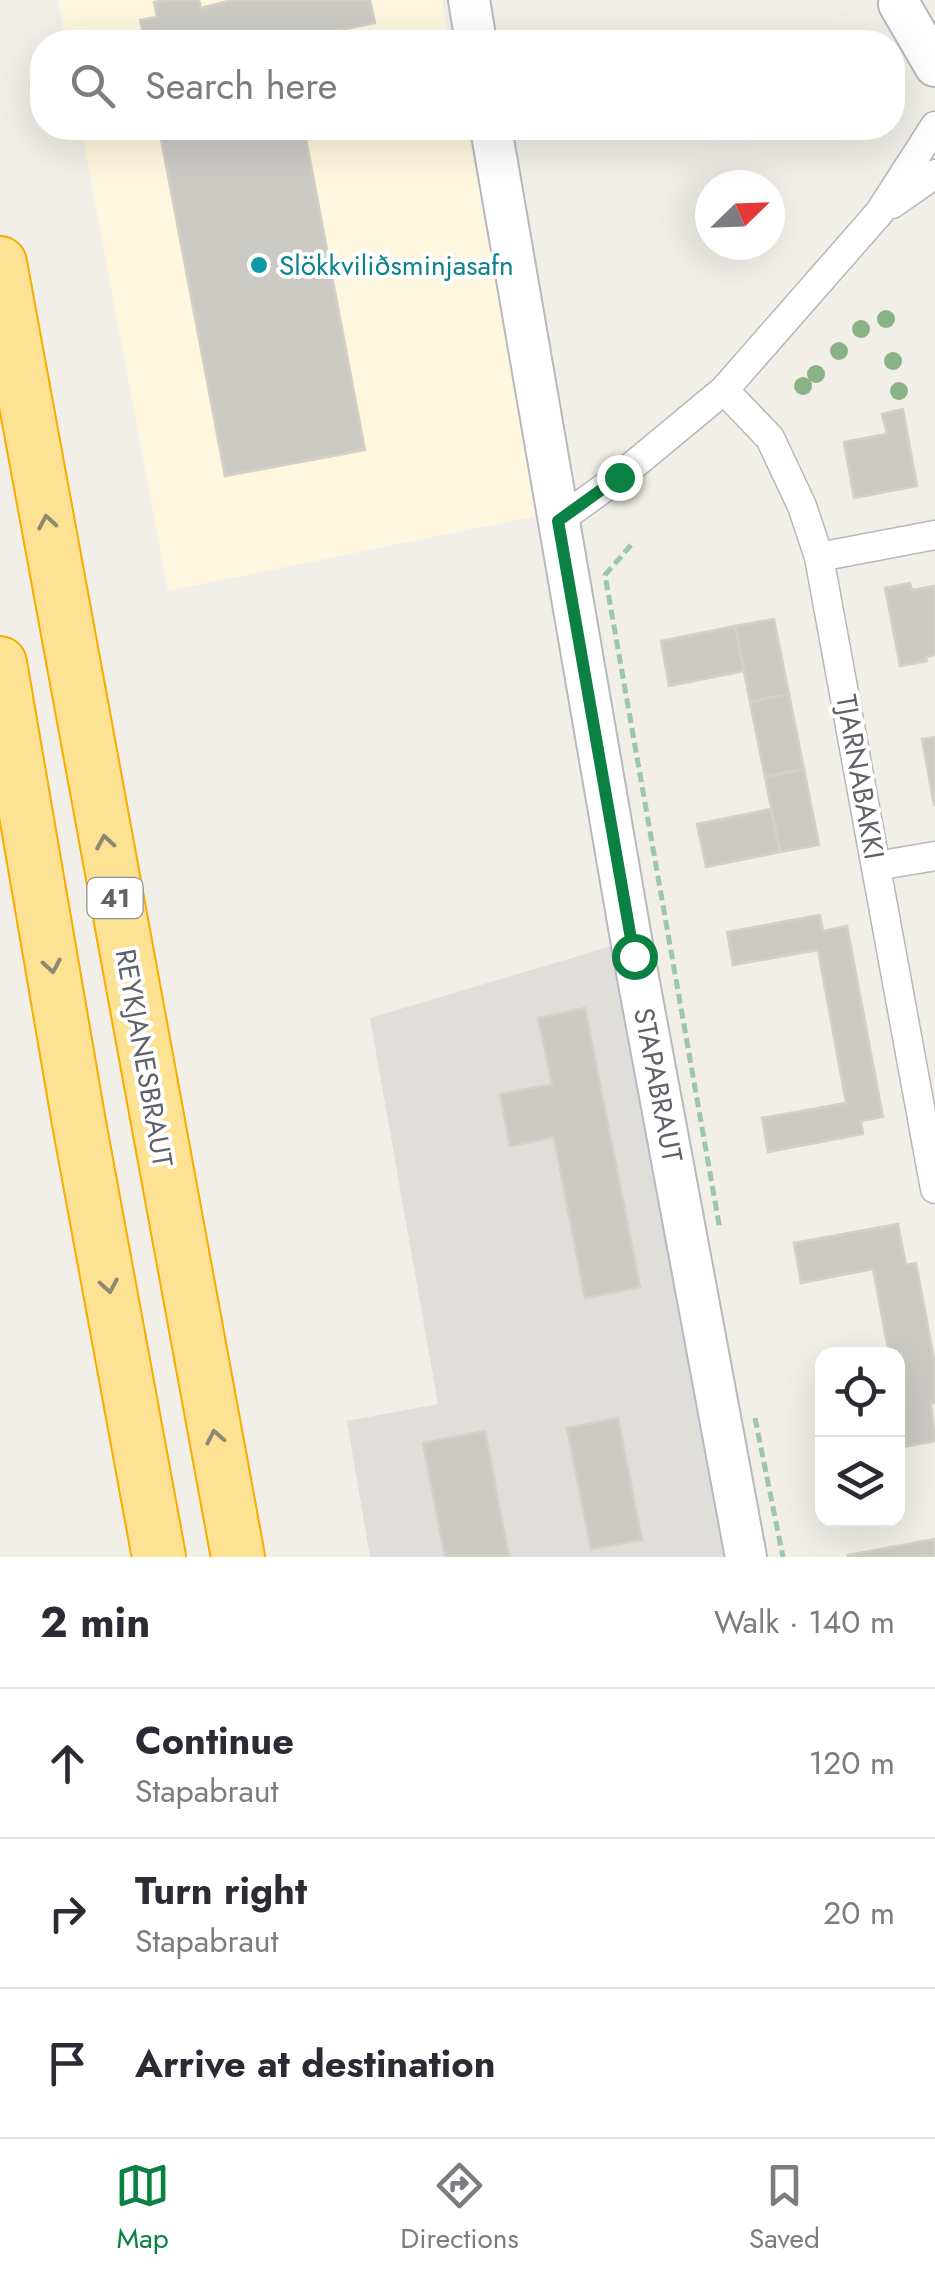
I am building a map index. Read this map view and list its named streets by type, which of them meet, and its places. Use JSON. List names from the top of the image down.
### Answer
{
  "streets": {
    "highway": ["41", "REYKJANESBRAUT"],
    "street": ["TJARNABAKKI", "STAPABRAUT"]
  },
  "places": ["Slökkviliðsminjasafn"],
  "north": "top right",
  "page": {
    "search": "Search here",
    "heading": ["2 min", "Walk · 140 m"],
    "list": [
      ["Continue", "Stapabraut", "120 m"],
      ["Turn right", "Stapabraut", "20 m"],
      "Arrive at destination"
    ],
    "nav": ["Map", "Directions", "Saved"]
  }
}
